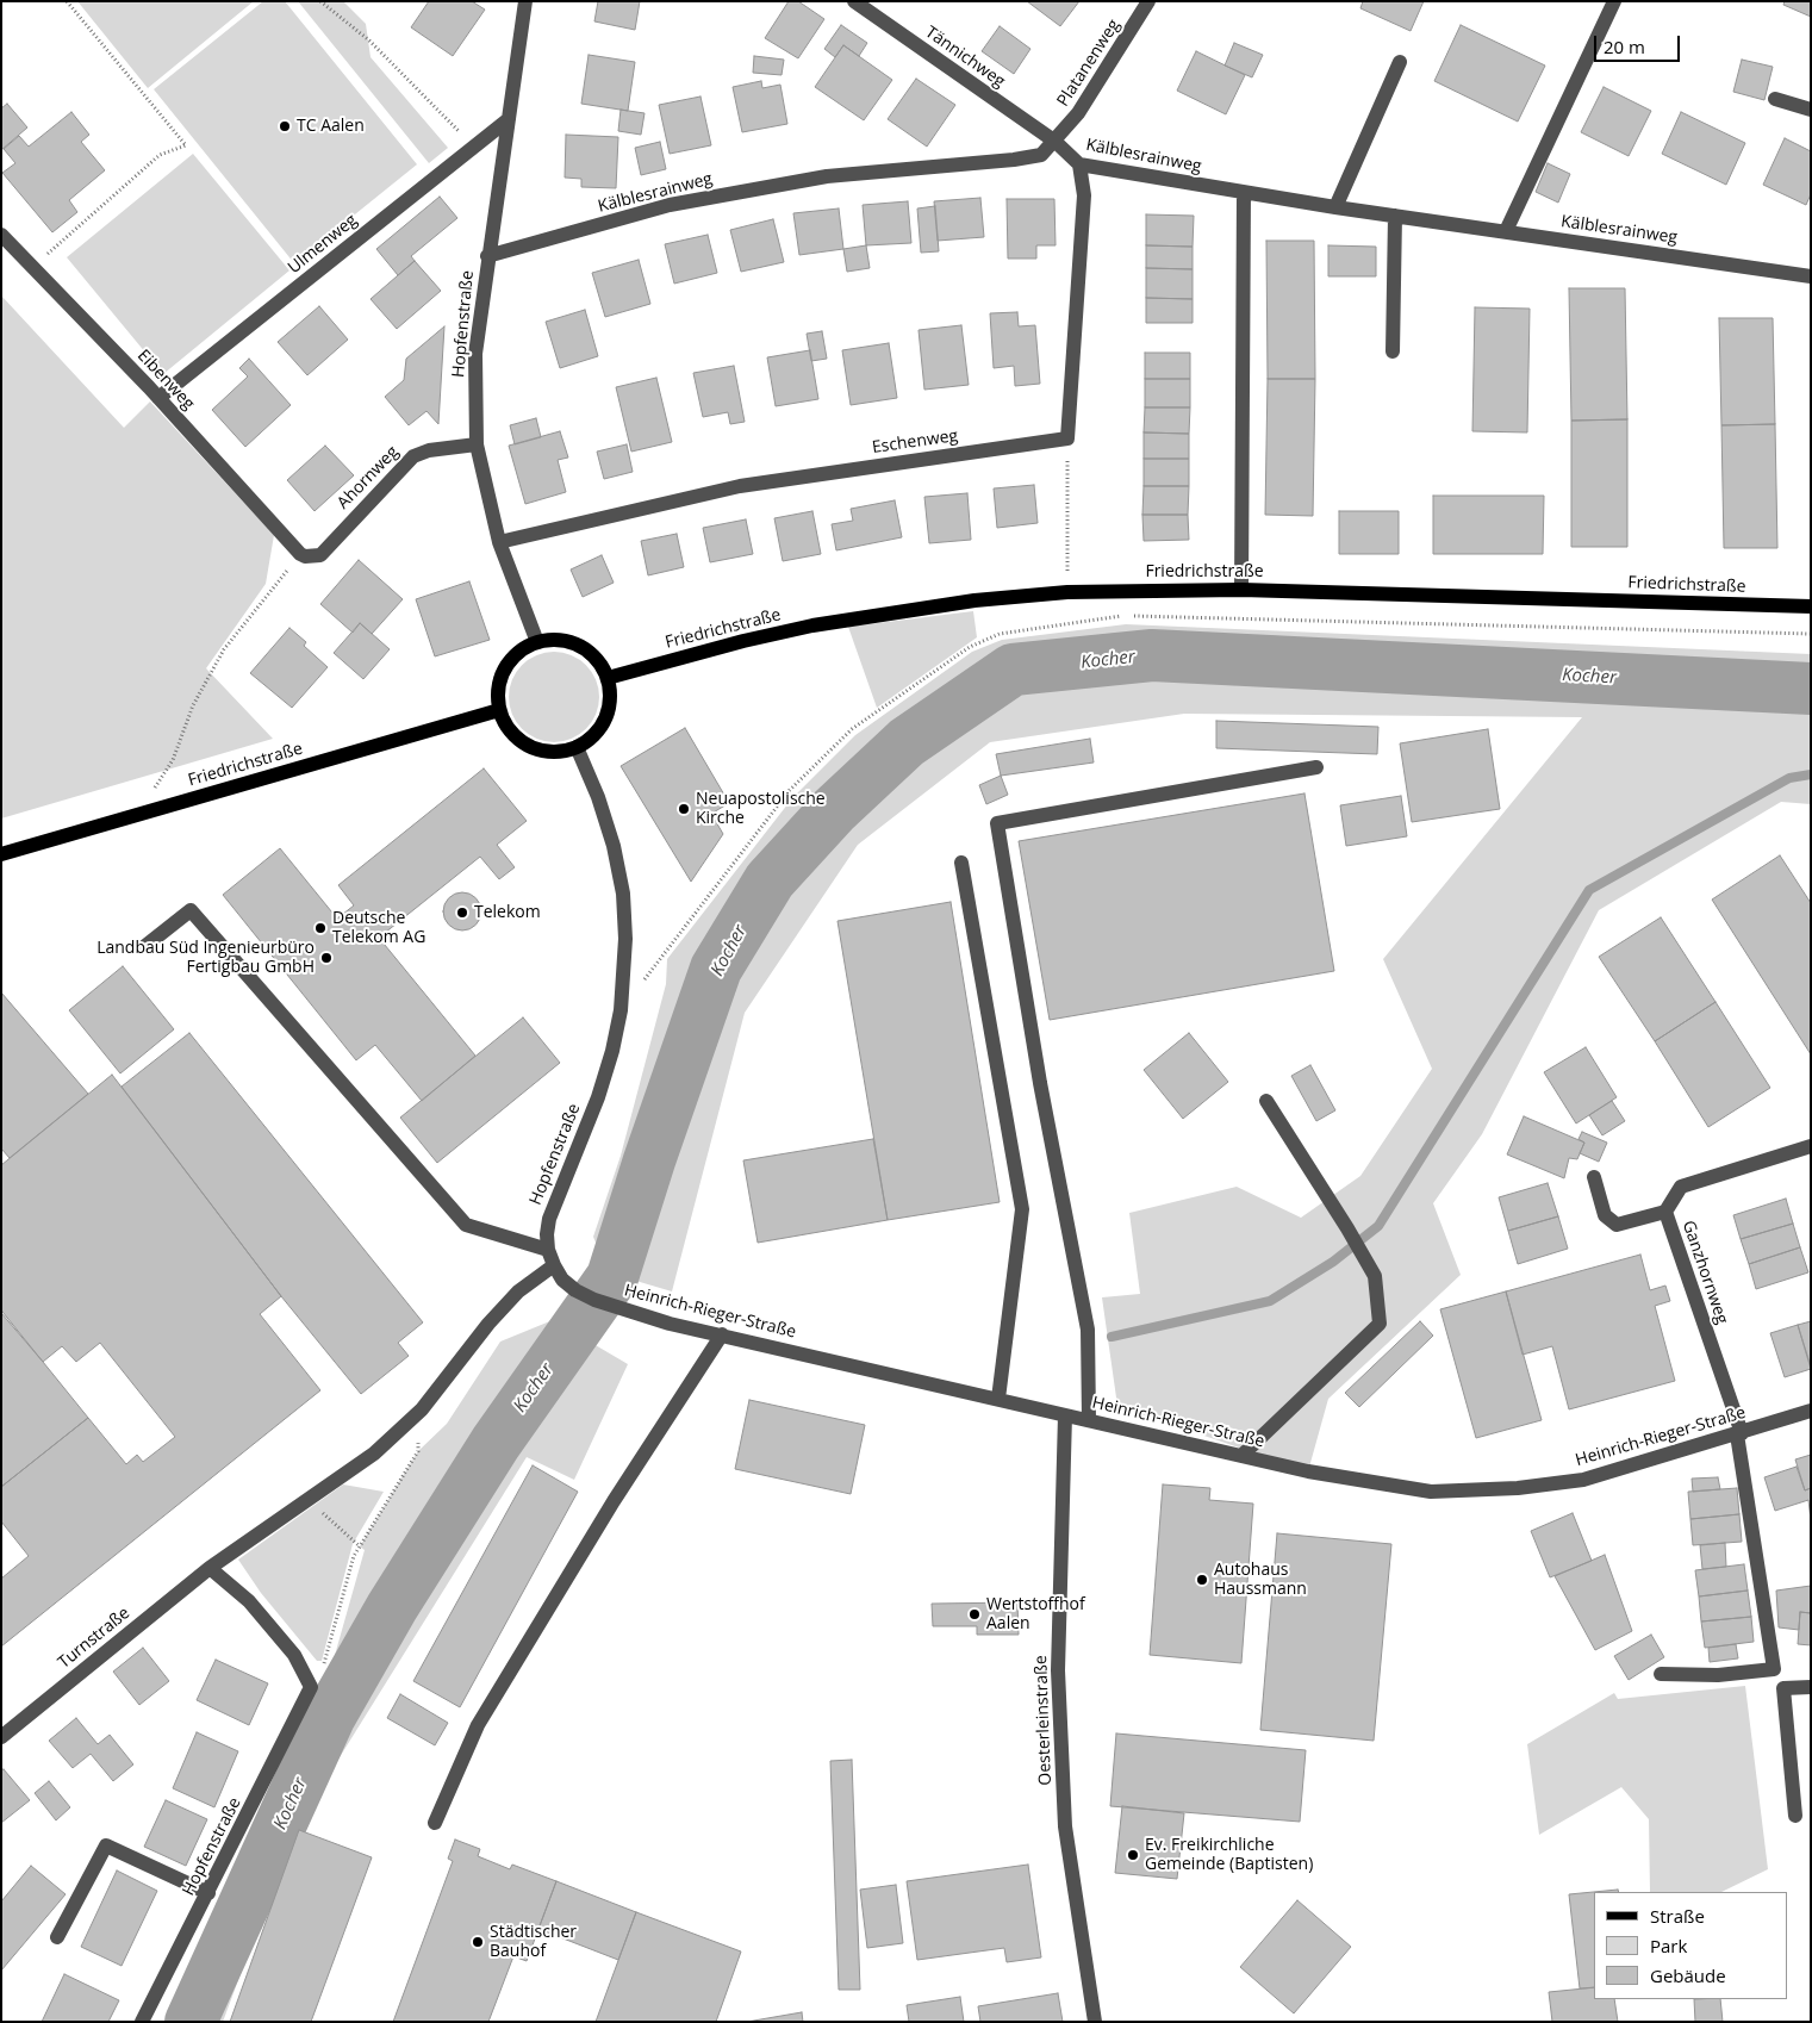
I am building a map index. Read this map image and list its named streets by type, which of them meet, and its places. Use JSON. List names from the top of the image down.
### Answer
{
  "streets": {
    "main road": ["Friedrichstraße"],
    "street": [
      "Tännichweg",
      "Platanenweg",
      "Kälblesrainweg",
      "Ulmenweg",
      "Hopfenstraße",
      "Eibenweg",
      "Eschenweg",
      "Ahornweg",
      "Ganzhornweg",
      "Heinrich-Rieger-Straße",
      "Turnstraße",
      "Oesterleinstraße"
    ]
  },
  "crossings": [
    ["Tännichweg", "Platanenweg"],
    ["Tännichweg", "Kälblesrainweg"],
    ["Platanenweg", "Kälblesrainweg"],
    ["Kälblesrainweg", "Hopfenstraße"],
    ["Ulmenweg", "Hopfenstraße"],
    ["Ulmenweg", "Eibenweg"],
    ["Hopfenstraße", "Eschenweg"],
    ["Hopfenstraße", "Ahornweg"],
    ["Hopfenstraße", "Friedrichstraße"],
    ["Hopfenstraße", "Heinrich-Rieger-Straße"],
    ["Eibenweg", "Ahornweg"],
    ["Ganzhornweg", "Heinrich-Rieger-Straße"],
    ["Heinrich-Rieger-Straße", "Oesterleinstraße"]
  ],
  "water": ["Kocher"],
  "places": [
    "TC Aalen",
    "Neuapostolische Kirche",
    "Telekom",
    "Deutsche Telekom AG",
    "Landbau Süd Ingenieurbüro Fertigbau GmbH",
    "Autohaus Haussmann",
    "Wertstoffhof Aalen",
    "Ev. Freikirchliche Gemeinde (Baptisten)",
    "Städtischer Bauhof"
  ],
  "legend": ["Straße", "Park", "Gebäude"],
  "scale_bar": "20 m"
}
